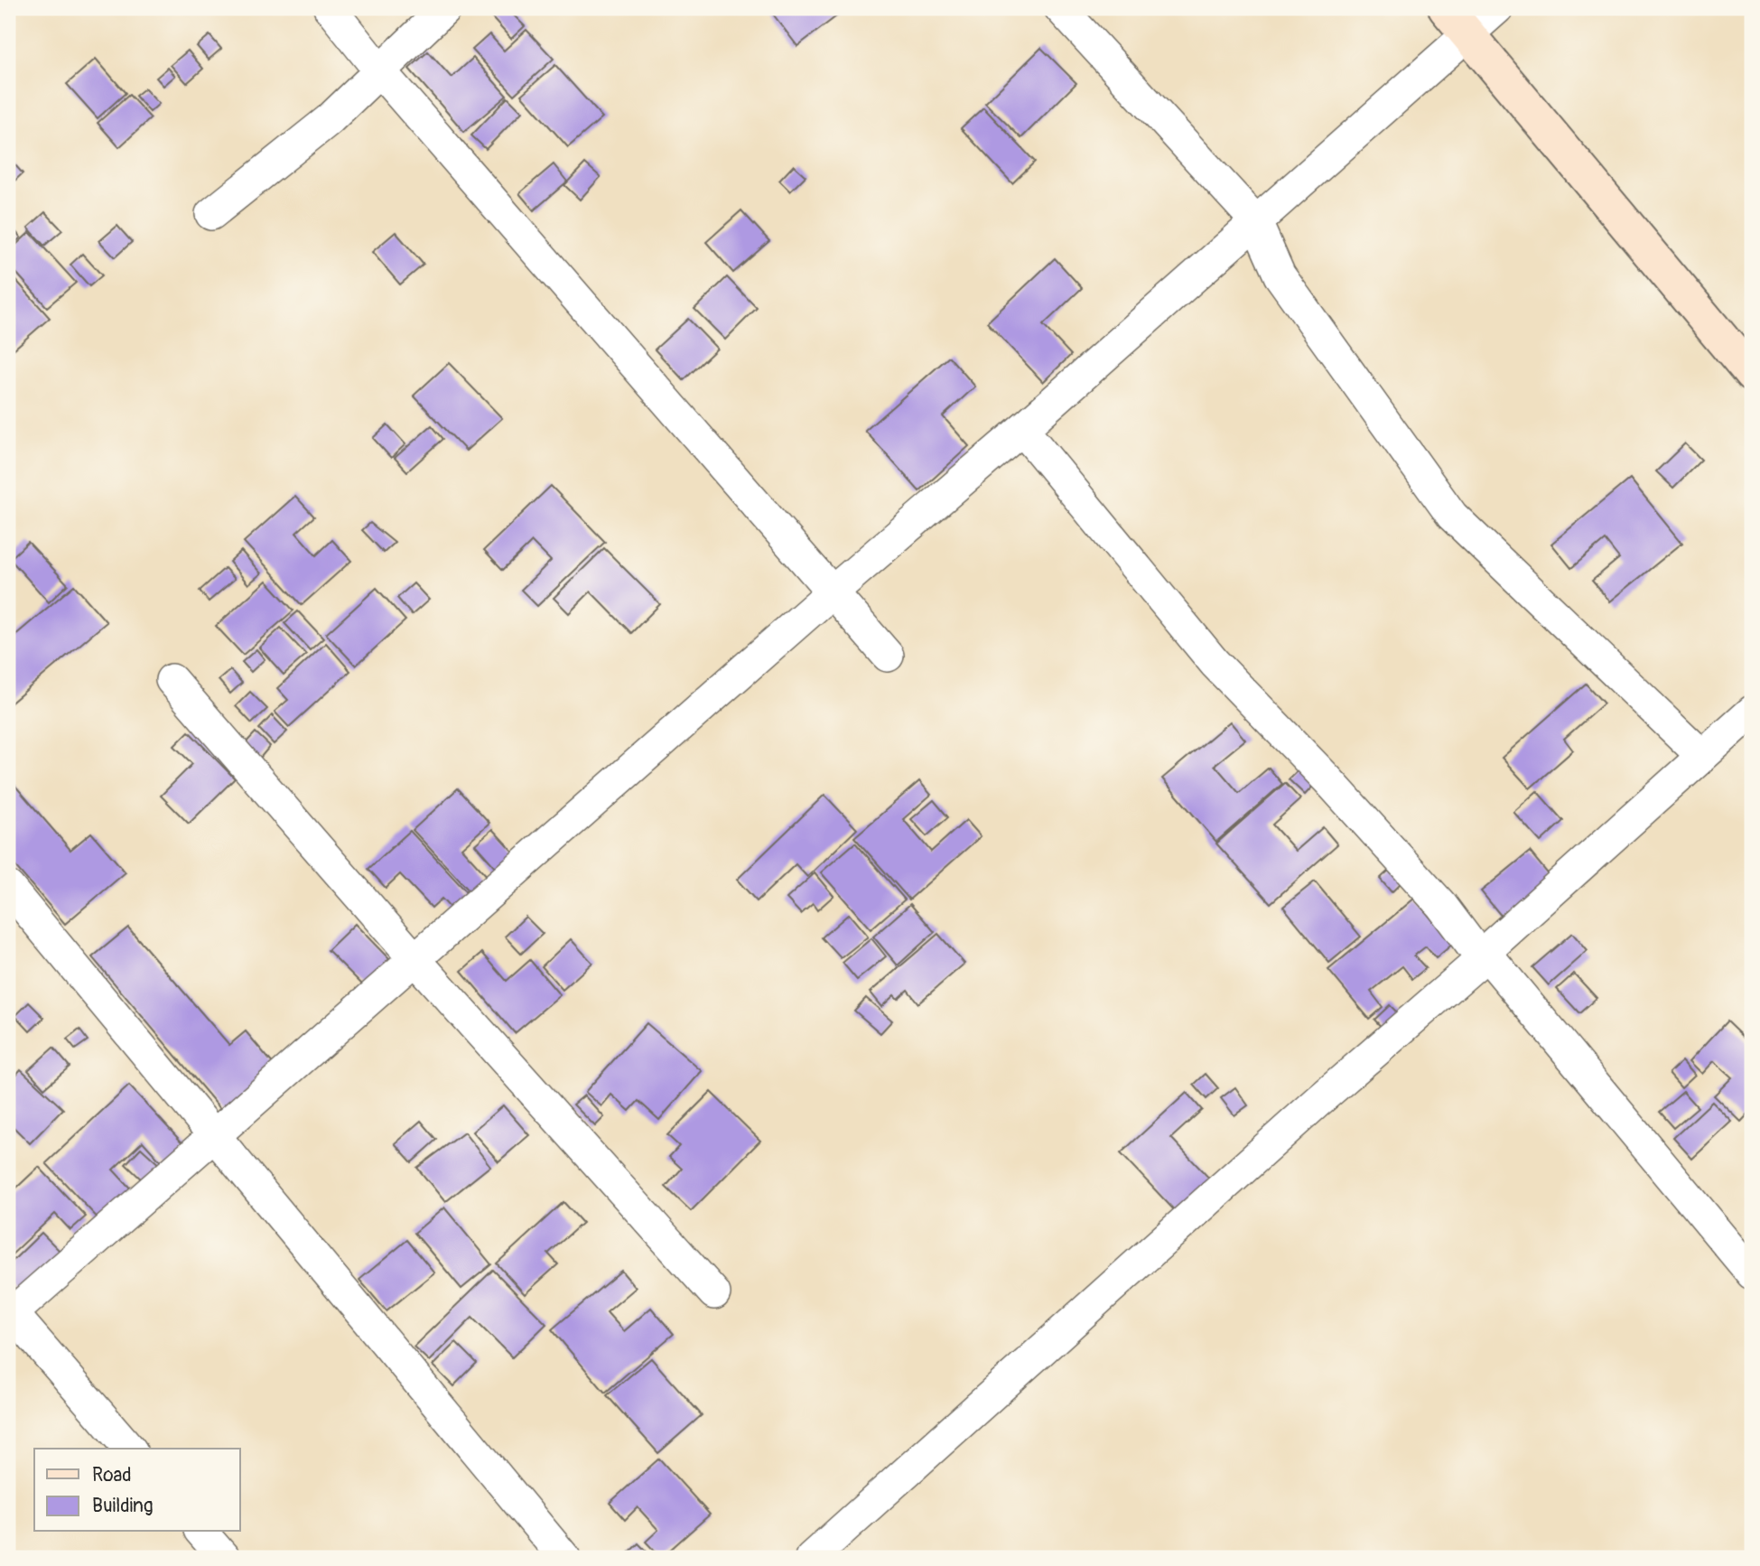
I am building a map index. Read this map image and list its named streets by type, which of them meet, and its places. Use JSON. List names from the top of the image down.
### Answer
{
  "legend": ["Road", "Building"]
}
